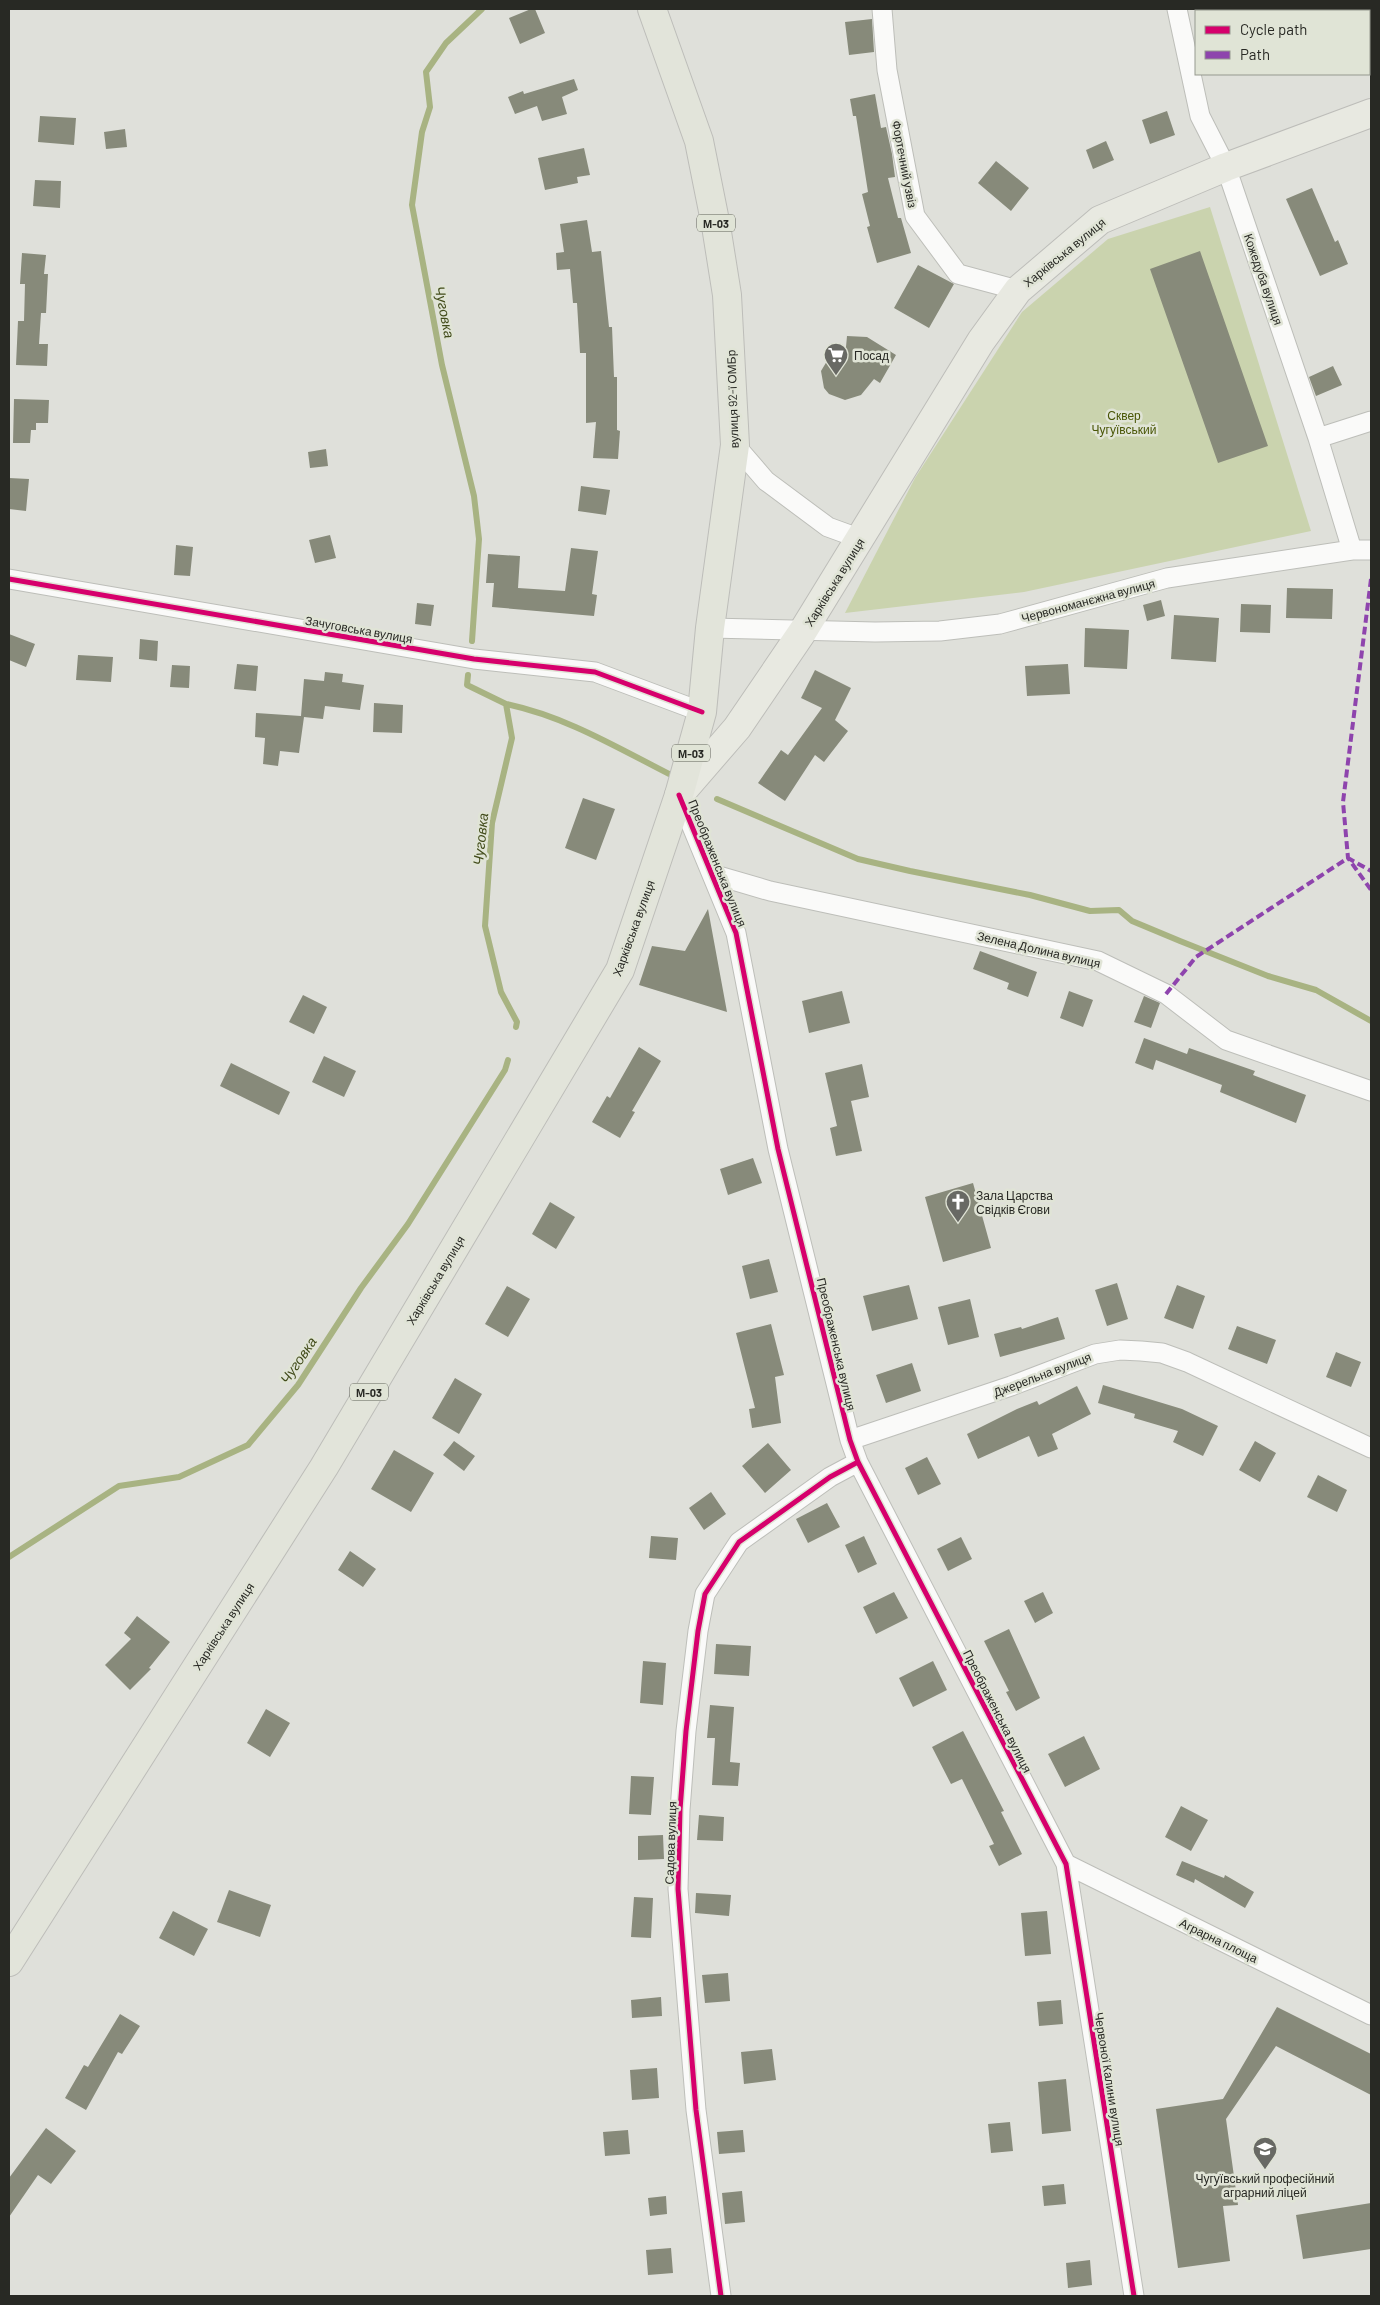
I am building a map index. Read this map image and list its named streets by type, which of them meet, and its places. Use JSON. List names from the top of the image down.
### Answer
{
  "streets": {
    "highway": ["М-03", "Харківська вулиця", "вулиця 92-ї ОМБр"],
    "street": [
      "Фортечний узвіз",
      "Кожедуба вулиця",
      "Червономанєжна вулиця",
      "Зачуговська вулиця",
      "Преображенська вулиця",
      "Зелена Долина вулиця",
      "Джерельна вулиця",
      "Садова вулиця",
      "Аграрна площа",
      "Червоної Калини вулиця"
    ]
  },
  "crossings": [
    ["Фортечний узвіз", "Харківська вулиця"],
    ["Харківська вулиця", "Кожедуба вулиця"],
    ["Харківська вулиця", "вулиця 92-ї ОМБр"],
    ["Харківська вулиця", "Червономанєжна вулиця"],
    ["Харківська вулиця", "Преображенська вулиця"],
    ["Кожедуба вулиця", "Червономанєжна вулиця"],
    ["вулиця 92-ї ОМБр", "Червономанєжна вулиця"],
    ["вулиця 92-ї ОМБр", "Зачуговська вулиця"],
    ["вулиця 92-ї ОМБр", "Преображенська вулиця"],
    ["Преображенська вулиця", "Зелена Долина вулиця"],
    ["Преображенська вулиця", "Джерельна вулиця"],
    ["Преображенська вулиця", "Садова вулиця"],
    ["Преображенська вулиця", "Аграрна площа"],
    ["Преображенська вулиця", "Червоної Калини вулиця"],
    ["Аграрна площа", "Червоної Калини вулиця"]
  ],
  "water": ["Чуговка"],
  "parks": ["Сквер Чугуївський"],
  "places": {
    "supermarket": ["Посад"],
    "church": ["Зала Царства Свідків Єгови"],
    "school or university": ["Чугуївський професійний аграрний ліцей"]
  },
  "legend": ["Cycle path", "Path"]
}
